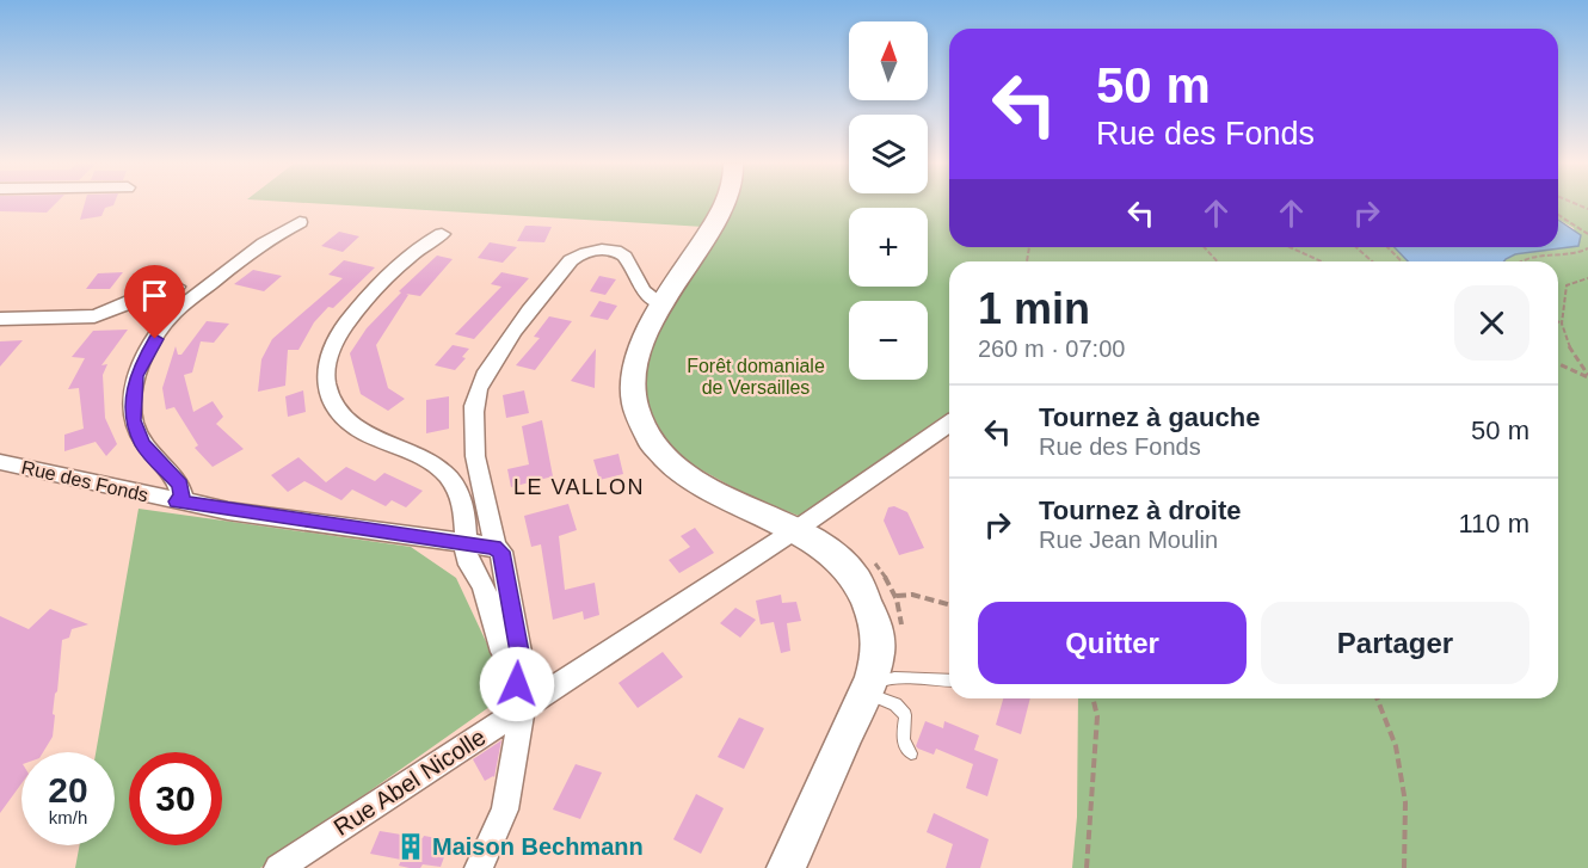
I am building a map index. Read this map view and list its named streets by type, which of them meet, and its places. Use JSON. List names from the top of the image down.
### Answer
{
  "streets": {
    "street": ["Rue des Fonds", "Rue Abel Nicolle"]
  },
  "districts": ["LE VALLON"],
  "parks": ["Forêt domaniale de Versailles"],
  "places": {
    "building": ["Maison Bechmann"]
  },
  "north": "top",
  "page": {
    "map_buttons": ["+", "−"],
    "turn": ["50 m", "Rue des Fonds"],
    "heading": ["1 min", "260 m · 07:00"],
    "list": [
      {
        "name": "Tournez à gauche",
        "note": "Rue des Fonds",
        "value": "50 m"
      },
      {
        "name": "Tournez à droite",
        "note": "Rue Jean Moulin",
        "value": "110 m"
      }
    ],
    "buttons": ["Quitter", "Partager"],
    "speed": "20 km/h",
    "limit": "30"
  }
}
